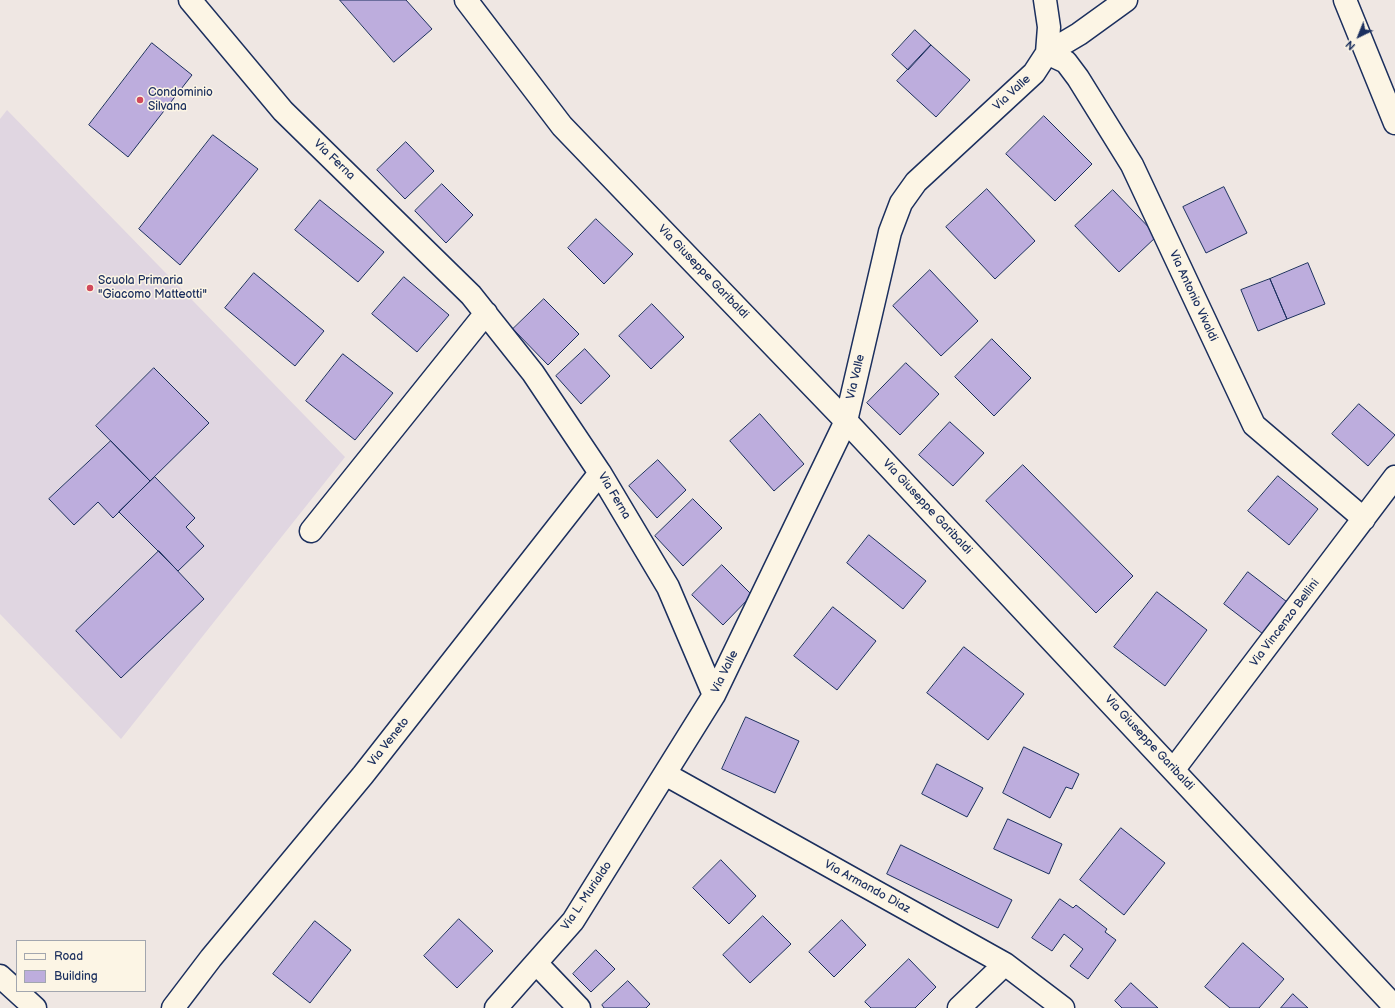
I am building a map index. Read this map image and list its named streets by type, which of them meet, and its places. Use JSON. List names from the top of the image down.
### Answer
{
  "streets": {
    "street": [
      "Via Valle",
      "Via Ferna",
      "Via Giuseppe Garibaldi",
      "Via Antonio Vivaldi",
      "Via Vincenzo Bellini",
      "Via Veneto",
      "Via Armando Diaz",
      "Via L. Murialdo"
    ]
  },
  "crossings": [
    ["Via Valle", "Via Ferna"],
    ["Via Valle", "Via Giuseppe Garibaldi"],
    ["Via Valle", "Via Antonio Vivaldi"],
    ["Via Valle", "Via Armando Diaz"],
    ["Via Valle", "Via L. Murialdo"],
    ["Via Ferna", "Via Veneto"],
    ["Via Giuseppe Garibaldi", "Via Vincenzo Bellini"],
    ["Via Antonio Vivaldi", "Via Vincenzo Bellini"],
    ["Via Armando Diaz", "Via L. Murialdo"]
  ],
  "places": ["Condominio Silvana", "Scuola Primaria \"Giacomo Matteotti\""],
  "legend": ["Road", "Building"],
  "north": "bottom left"
}
